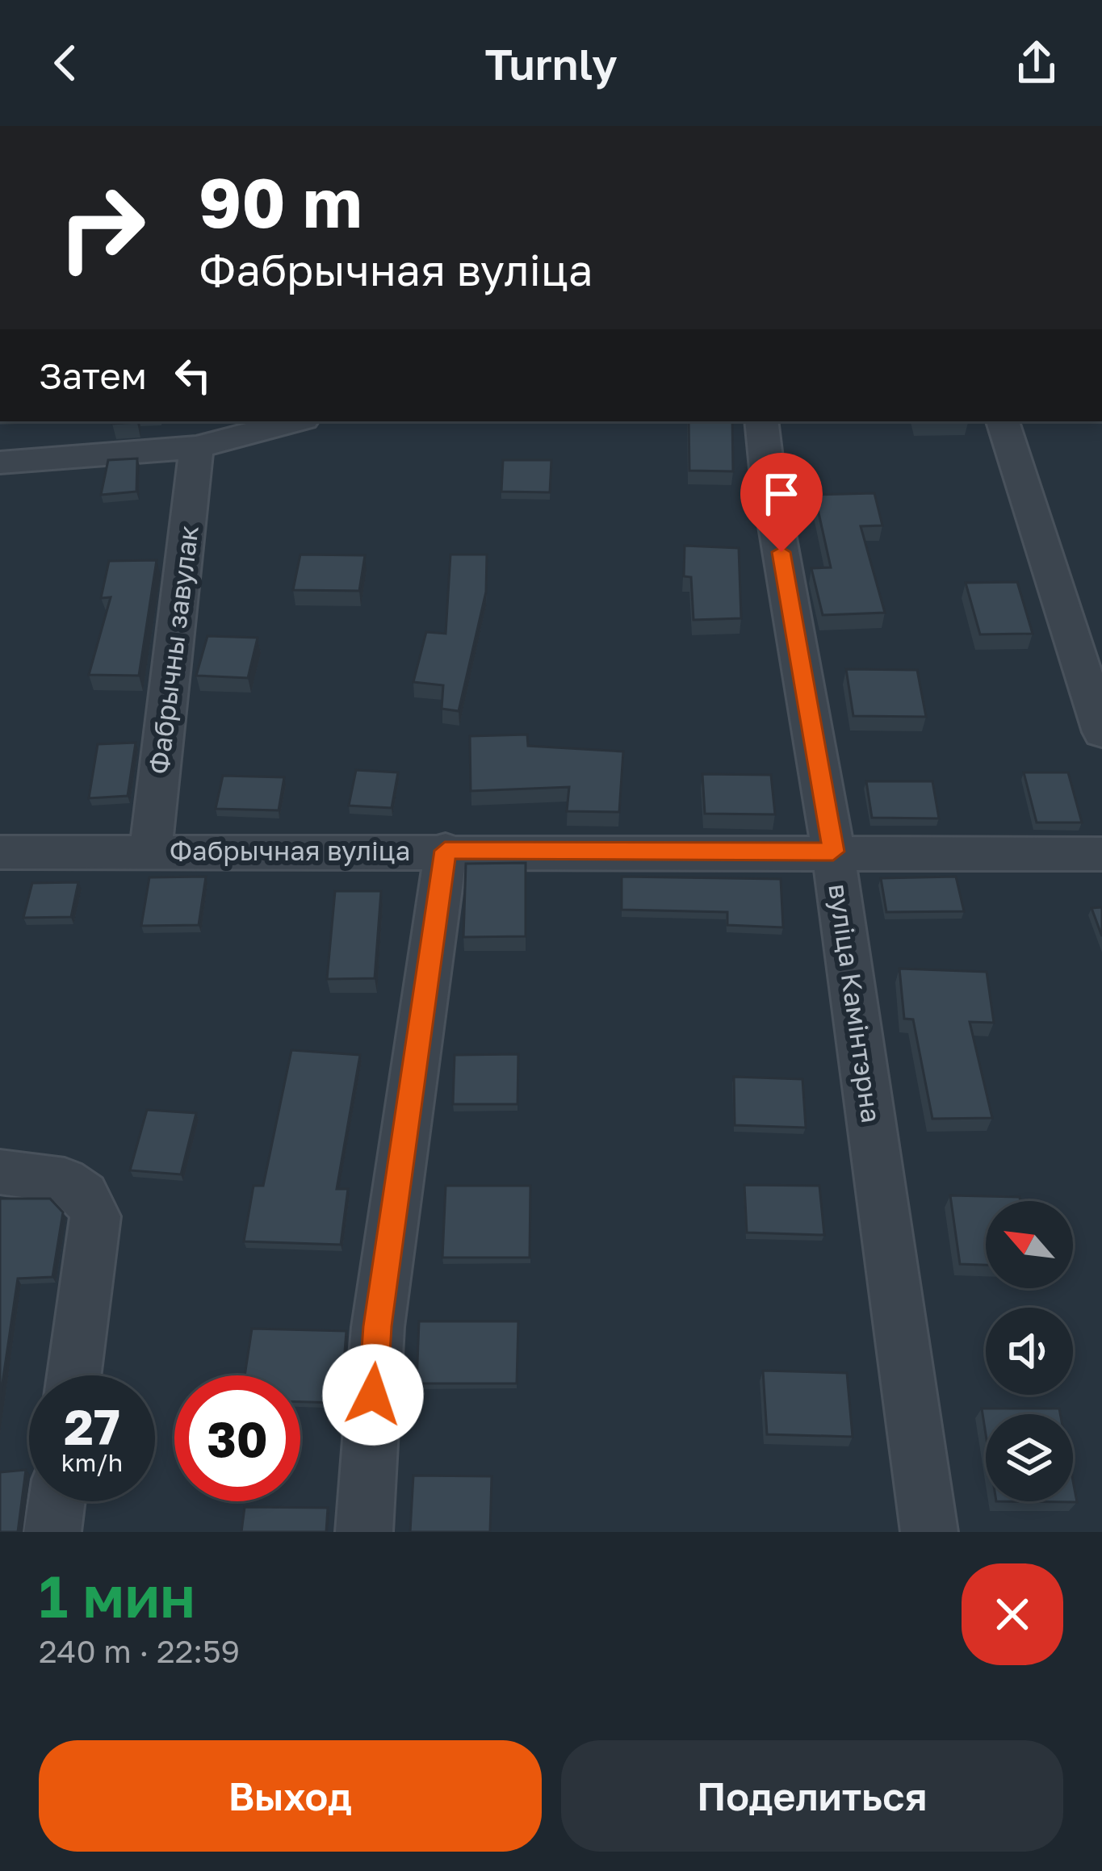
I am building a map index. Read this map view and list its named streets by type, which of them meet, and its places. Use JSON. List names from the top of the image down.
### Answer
{
  "streets": {
    "street": ["Фабрычны завулак", "Фабрычная вуліца", "вуліца Камінтэрна"]
  },
  "crossings": [
    ["Фабрычны завулак", "Фабрычная вуліца"],
    ["Фабрычная вуліца", "вуліца Камінтэрна"]
  ],
  "north": "top left",
  "page": {
    "header": "Turnly",
    "turn": ["90 m", "Фабрычная вуліца"],
    "then": "Затем",
    "speed": "27 km/h",
    "limit": "30",
    "heading": ["1 мин", "240 m · 22:59"],
    "buttons": ["Выход", "Поделиться"]
  }
}
